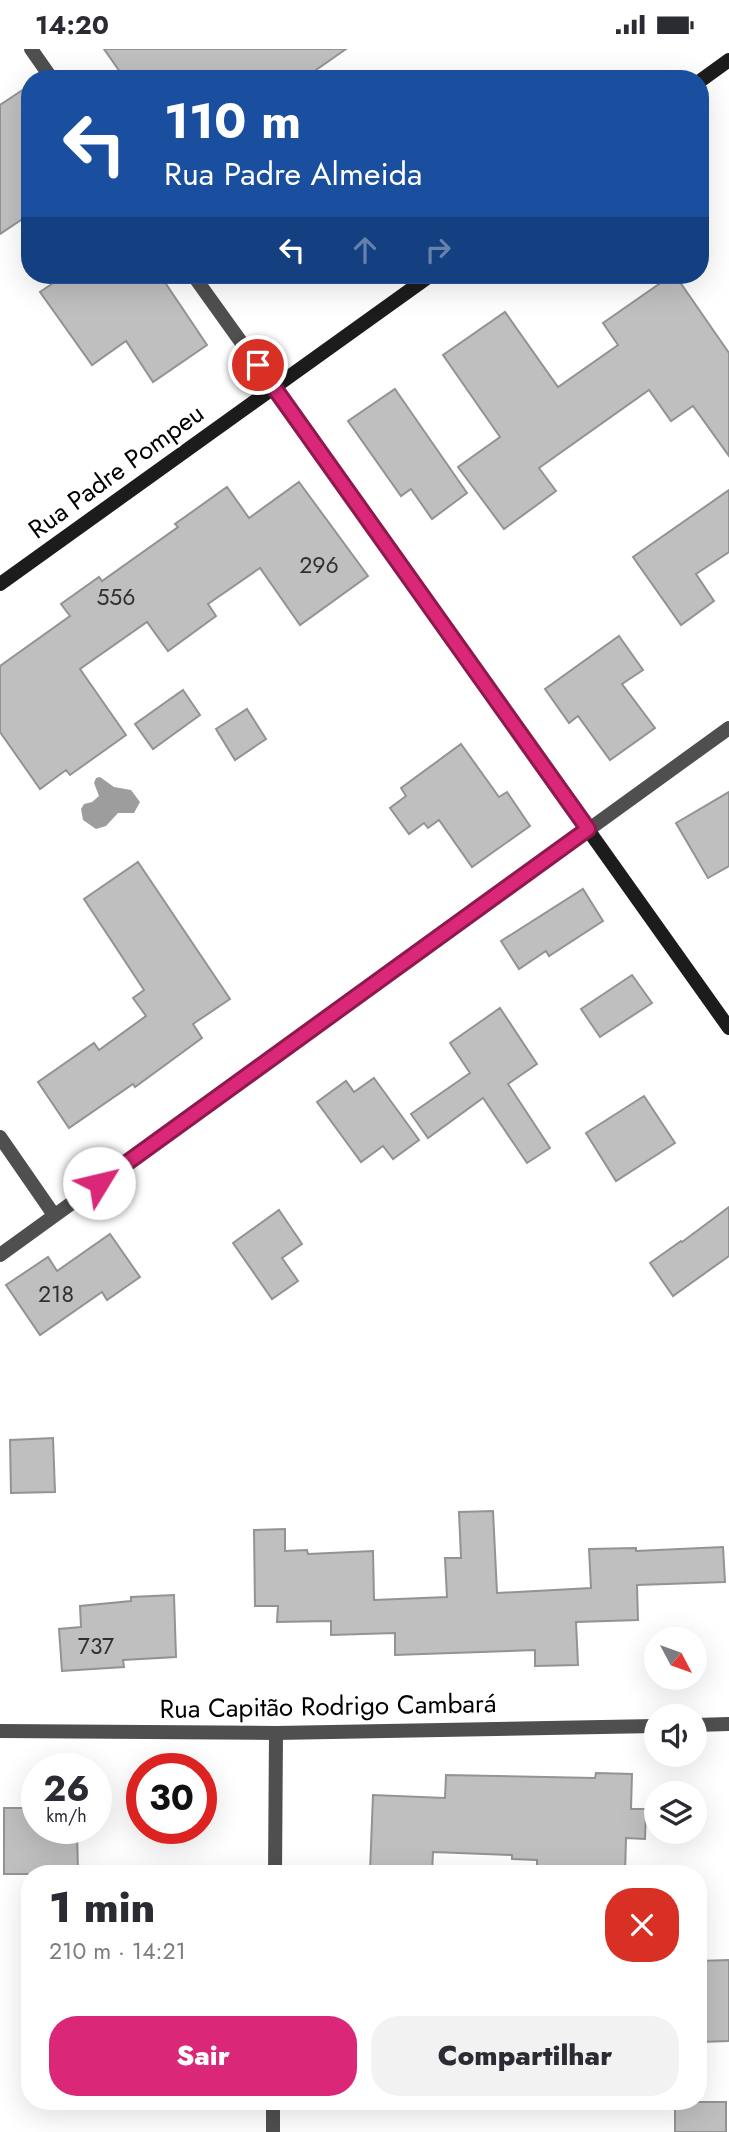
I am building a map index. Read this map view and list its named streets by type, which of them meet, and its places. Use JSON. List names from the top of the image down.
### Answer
{
  "streets": {
    "street": ["Rua Padre Pompeu", "Rua Capitão Rodrigo Cambará"]
  },
  "house_numbers": [
    "296",
    "556",
    "218",
    "737"
  ],
  "north": "bottom right",
  "page": {
    "status": "14:20",
    "turn": ["110 m", "Rua Padre Almeida"],
    "speed": "26 km/h",
    "limit": "30",
    "heading": ["1 min", "210 m · 14:21"],
    "buttons": ["Sair", "Compartilhar"]
  }
}
